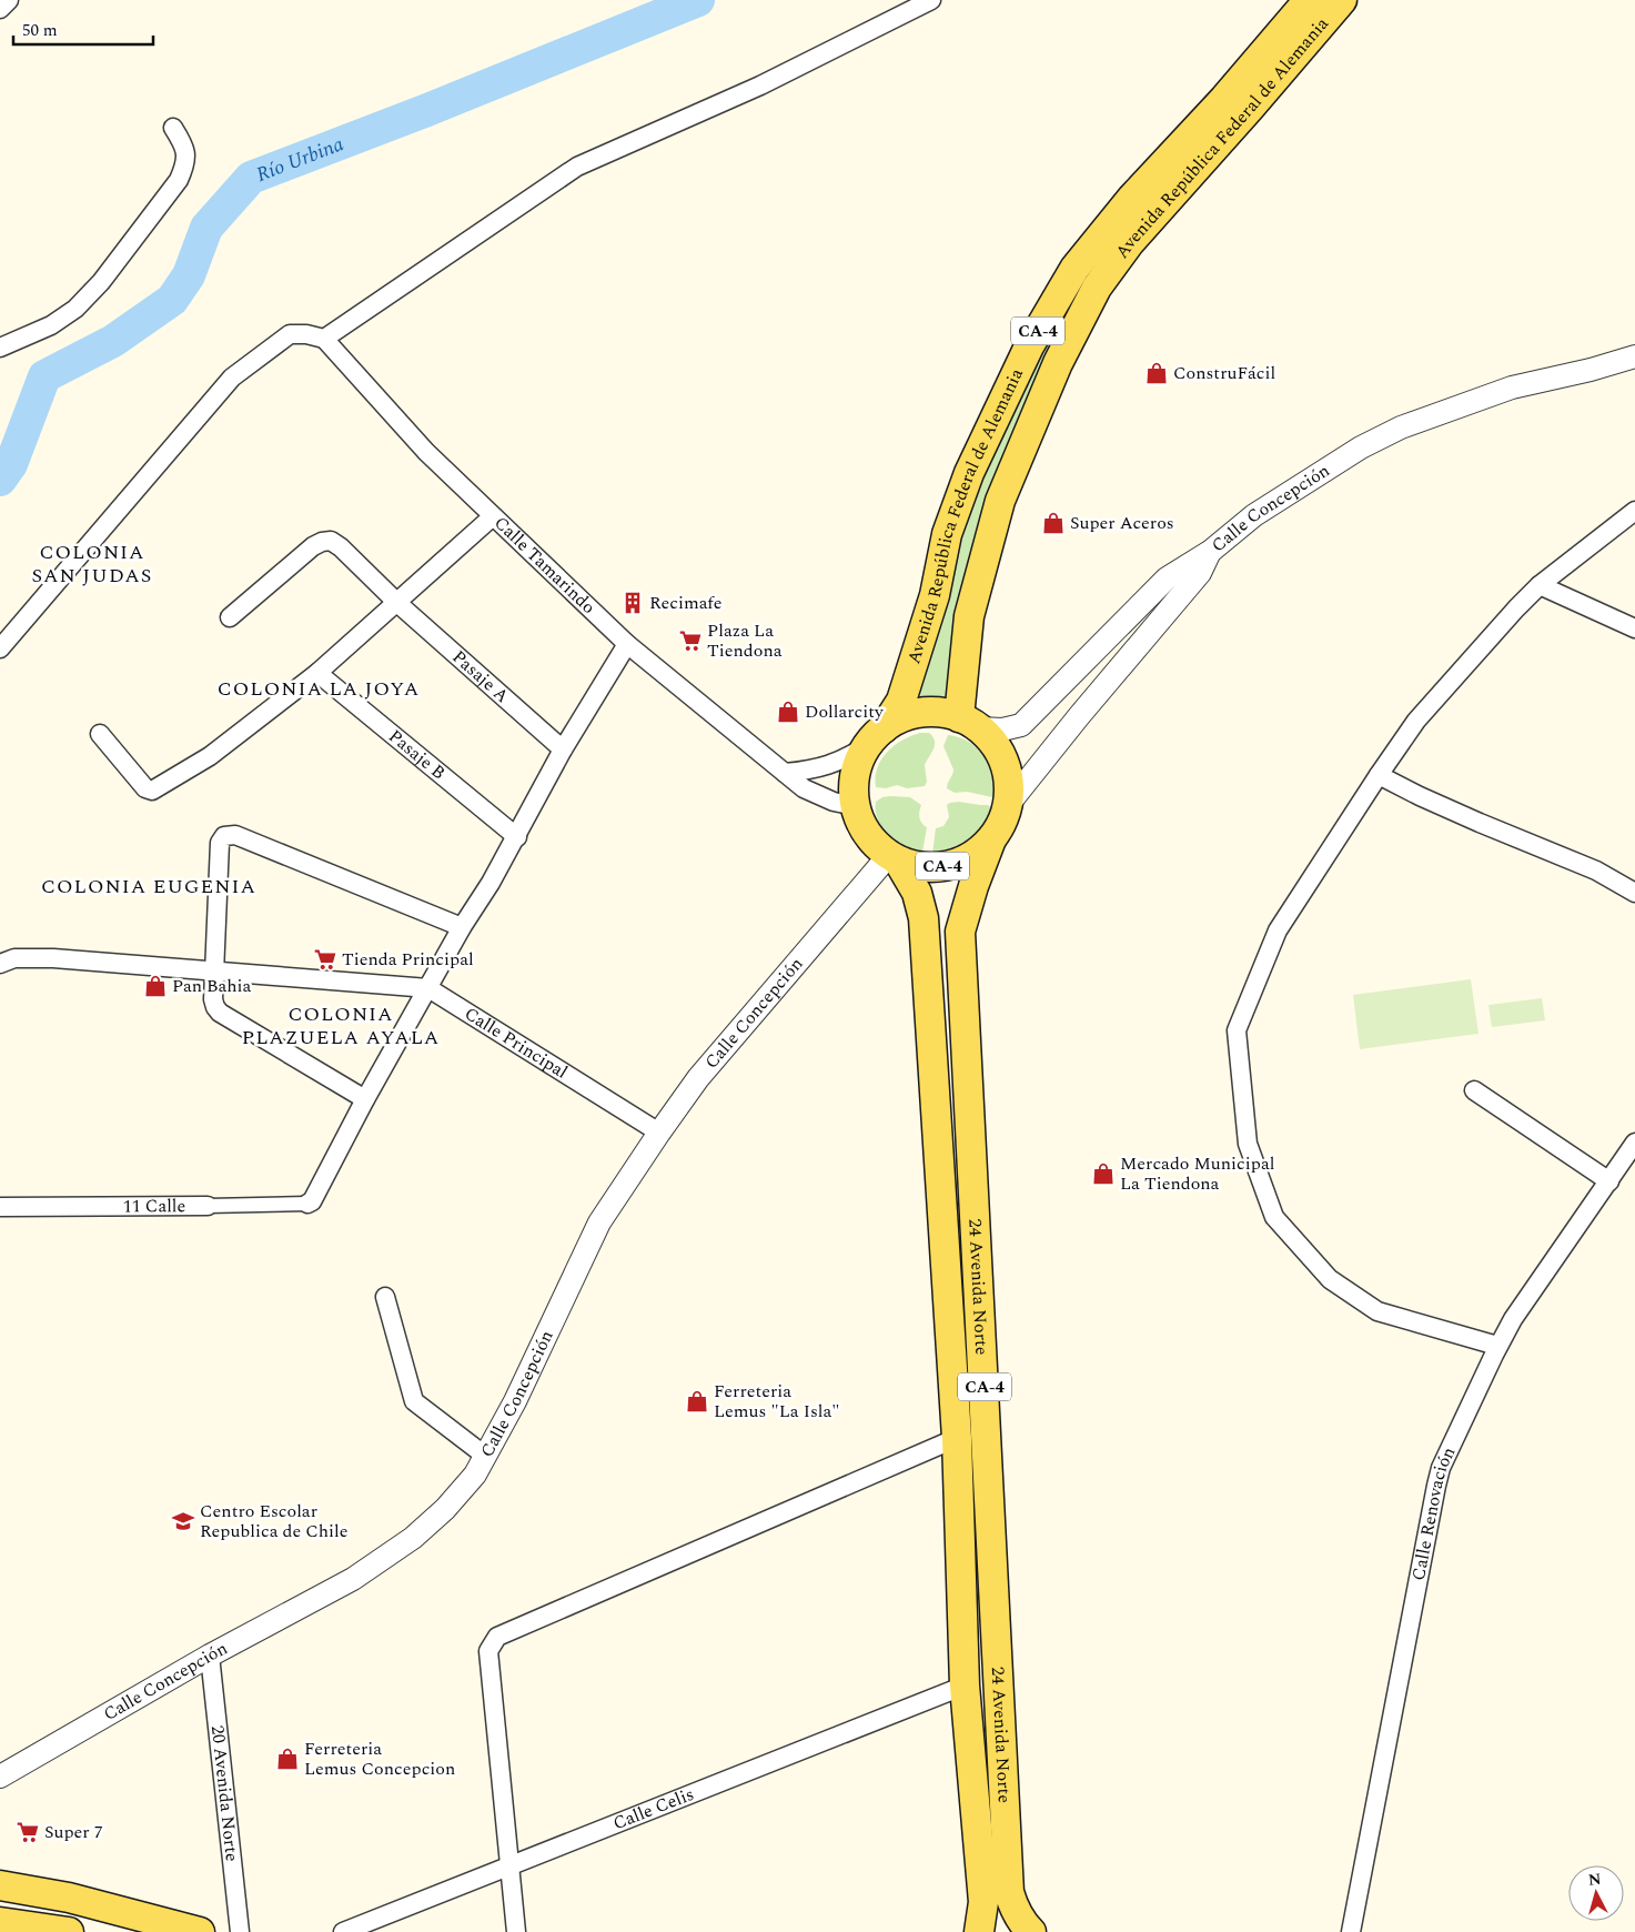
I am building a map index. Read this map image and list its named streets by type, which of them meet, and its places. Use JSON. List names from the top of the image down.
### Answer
{
  "streets": {
    "main road": ["Avenida República Federal de Alemania", "CA-4", "24 Avenida Norte"],
    "street": [
      "Calle Concepción",
      "Calle Tamarindo",
      "Pasaje A",
      "Pasaje B",
      "Calle Principal",
      "11 Calle",
      "Calle Renovación",
      "20 Avenida Norte",
      "Calle Celis"
    ]
  },
  "crossings": [
    ["Avenida República Federal de Alemania", "CA-4"],
    ["Avenida República Federal de Alemania", "Calle Concepción"],
    ["Avenida República Federal de Alemania", "Calle Tamarindo"],
    ["Avenida República Federal de Alemania", "24 Avenida Norte"],
    ["CA-4", "Calle Concepción"],
    ["CA-4", "Calle Tamarindo"],
    ["CA-4", "24 Avenida Norte"],
    ["Calle Concepción", "Calle Tamarindo"],
    ["Calle Concepción", "Calle Principal"],
    ["Calle Concepción", "24 Avenida Norte"],
    ["Calle Concepción", "20 Avenida Norte"],
    ["Calle Tamarindo", "24 Avenida Norte"],
    ["24 Avenida Norte", "Calle Celis"]
  ],
  "districts": [
    "COLONIA SAN JUDAS",
    "COLONIA LA JOYA",
    "COLONIA EUGENIA",
    "COLONIA PLAZUELA AYALA"
  ],
  "water": ["Río Urbina"],
  "places": {
    "shop": [
      "ConstruFácil",
      "Super Aceros",
      "Dollarcity",
      "Pan Bahia",
      "Mercado Municipal La Tiendona",
      "Ferreteria Lemus \"La Isla\"",
      "Ferreteria Lemus Concepcion"
    ],
    "building": ["Recimafe"],
    "supermarket": ["Plaza La Tiendona", "Tienda Principal", "Super 7"],
    "school or university": ["Centro Escolar Republica de Chile"]
  },
  "scale_bar": "50 m",
  "north": "top"
}
